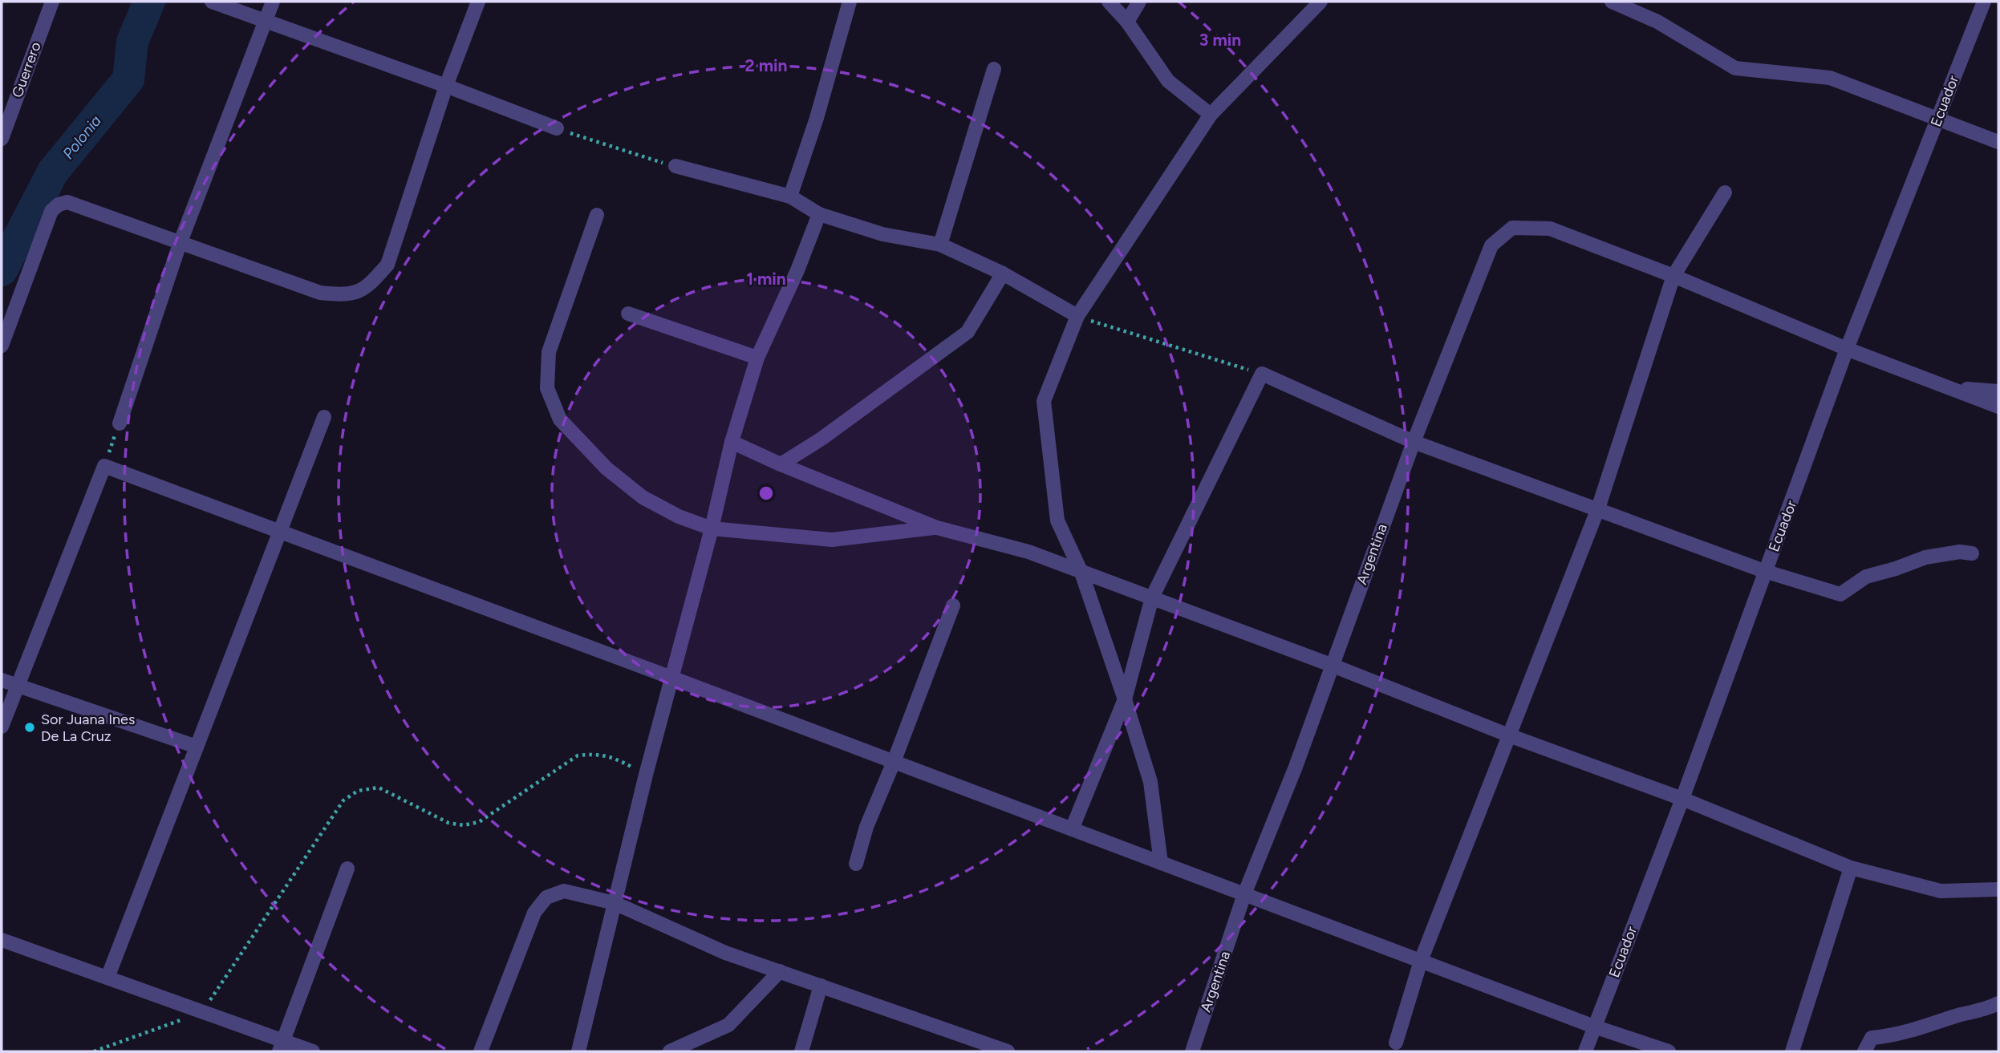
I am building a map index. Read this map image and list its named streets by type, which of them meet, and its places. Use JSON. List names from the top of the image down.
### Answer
{
  "streets": {
    "street": ["Guerrero", "Ecuador", "Argentina"]
  },
  "crossings": [
    ["Ecuador", "Argentina"]
  ],
  "water": ["Polonia"],
  "places": ["Sor Juana Ines De La Cruz"],
  "rings": ["3 min", "2 min", "1 min"]
}
